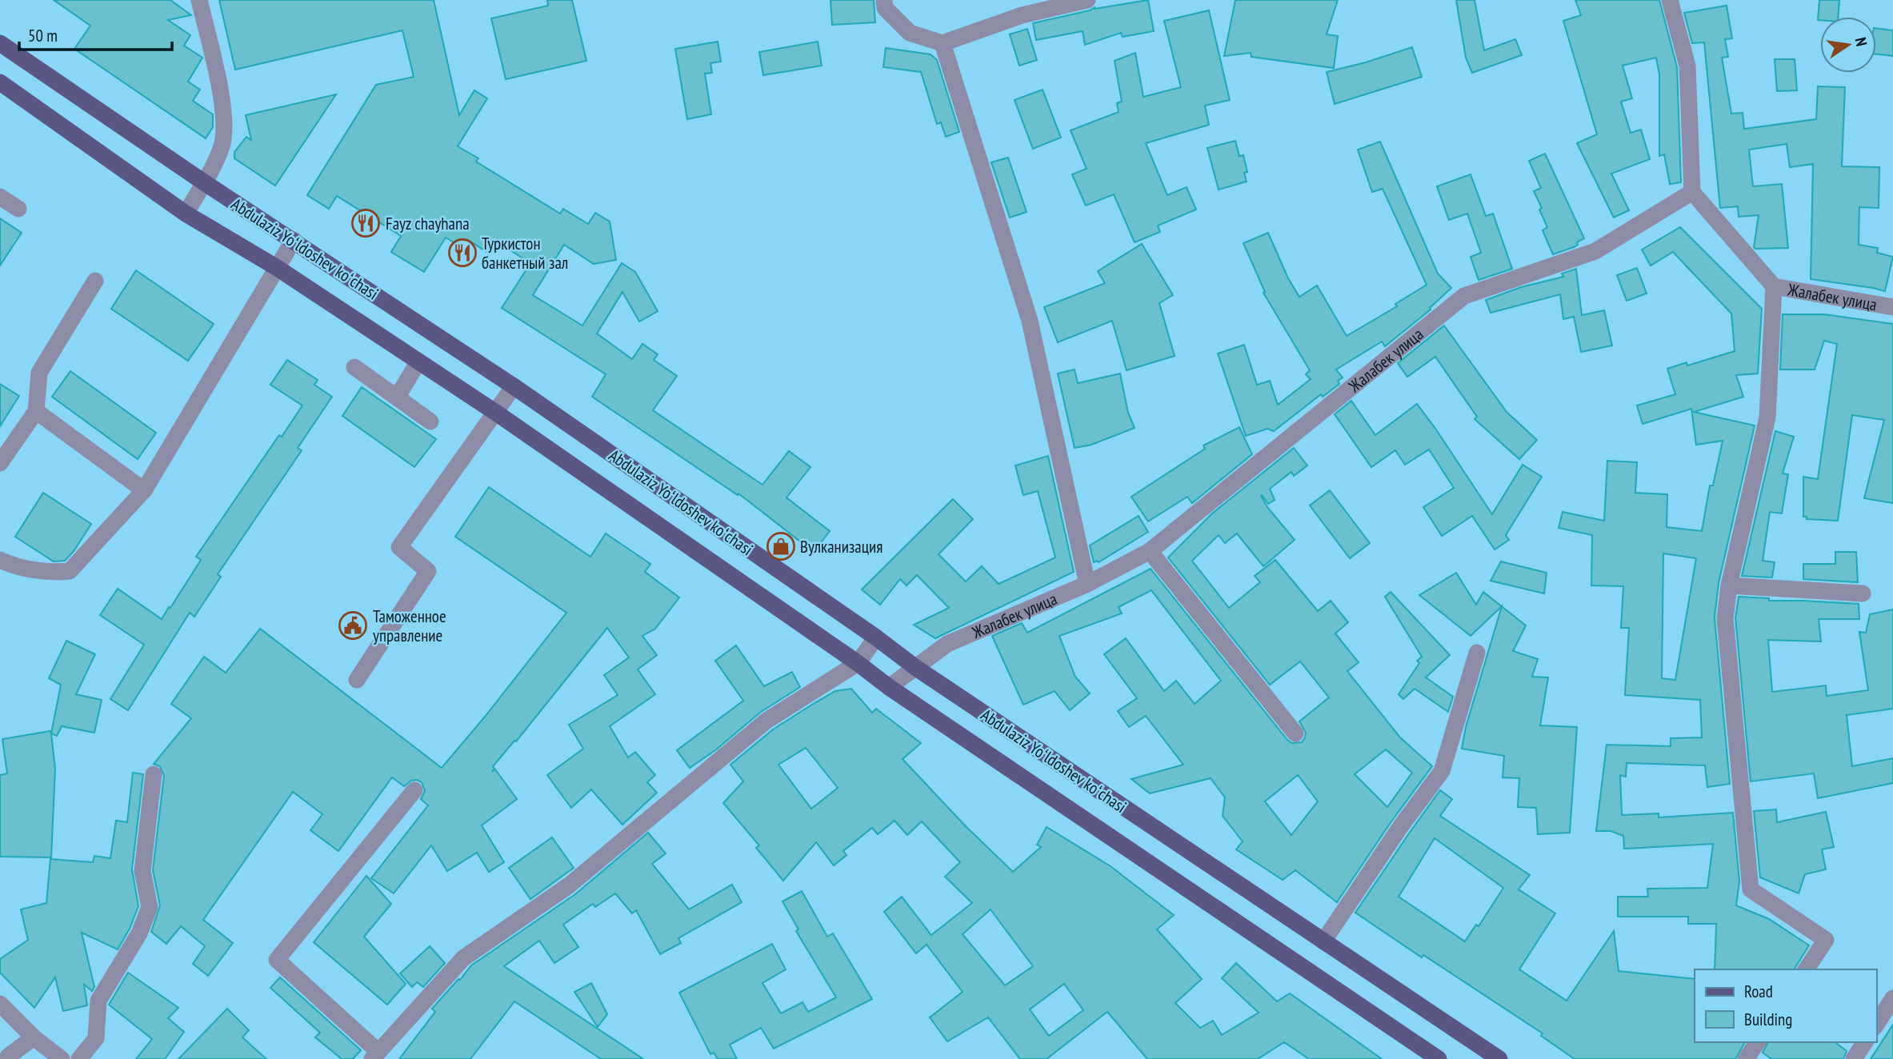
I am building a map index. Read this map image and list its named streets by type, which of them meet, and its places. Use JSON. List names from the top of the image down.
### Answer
{
  "streets": {
    "main road": ["Abdulaziz Yoʻldoshev koʻchasi"],
    "street": ["Жалабек улица"]
  },
  "crossings": [
    ["Abdulaziz Yoʻldoshev koʻchasi", "Жалабек улица"]
  ],
  "places": {
    "restaurant": ["Fayz chayhana", "Туркистон банкетный зал"],
    "shop": ["Вулканизация"],
    "public building": ["Таможенное управление"]
  },
  "legend": ["Road", "Building"],
  "scale_bar": "50 m",
  "north": "right"
}
